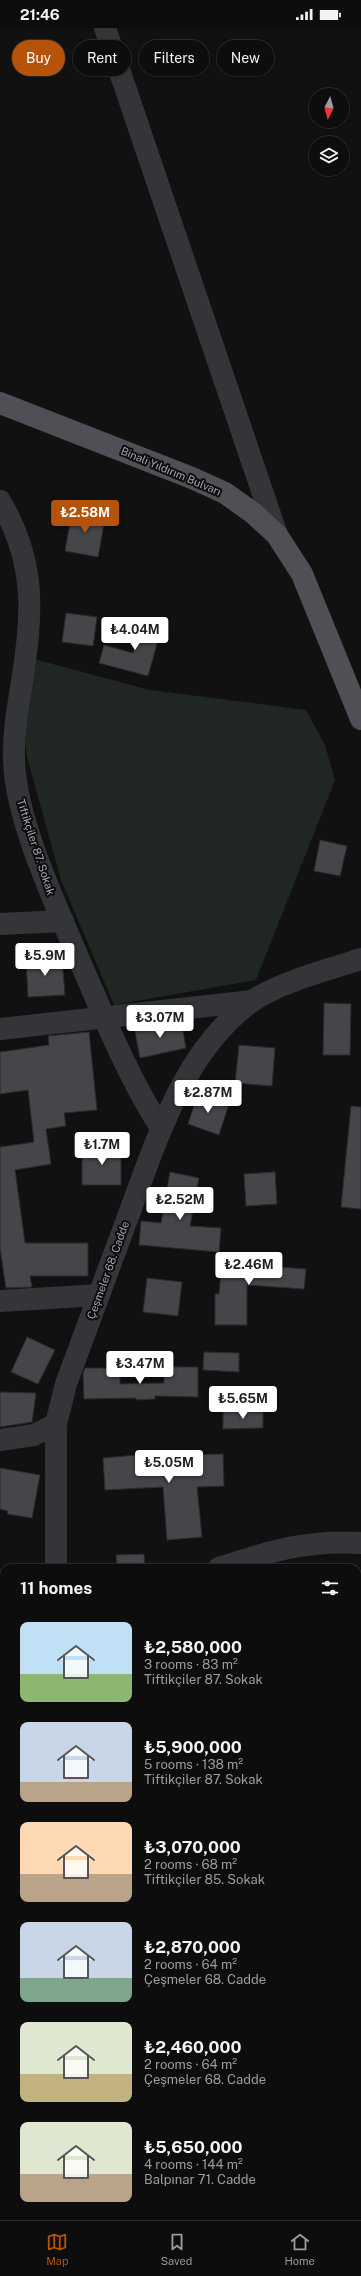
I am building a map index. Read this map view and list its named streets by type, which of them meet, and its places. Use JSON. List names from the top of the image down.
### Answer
{
  "streets": {
    "main road": ["Binali Yıldırım Bulvarı"],
    "street": ["Tiftikçiler 87. Sokak", "Çeşmeler 68. Cadde"]
  },
  "crossings": [
    ["Tiftikçiler 87. Sokak", "Çeşmeler 68. Cadde"]
  ],
  "north": "bottom",
  "page": {
    "status": "21:46",
    "chip": [
      "Buy",
      "Rent",
      "Filters",
      "New"
    ],
    "price": [
      "₺2.58M",
      "₺4.04M",
      "₺5.9M",
      "₺3.07M",
      "₺2.87M",
      "₺1.7M",
      "₺2.52M",
      "₺2.46M",
      "₺3.47M",
      "₺5.65M",
      "₺5.05M"
    ],
    "heading": "11 homes",
    "list": [
      {
        "name": "₺2,580,000",
        "note": "3 rooms · 83 m² · Tiftikçiler 87. Sokak"
      },
      {
        "name": "₺5,900,000",
        "note": "5 rooms · 138 m² · Tiftikçiler 87. Sokak"
      },
      {
        "name": "₺3,070,000",
        "note": "2 rooms · 68 m² · Tiftikçiler 85. Sokak"
      },
      {
        "name": "₺2,870,000",
        "note": "2 rooms · 64 m² · Çeşmeler 68. Cadde"
      },
      {
        "name": "₺2,460,000",
        "note": "2 rooms · 64 m² · Çeşmeler 68. Cadde"
      },
      {
        "name": "₺5,650,000",
        "note": "4 rooms · 144 m² · Balpınar 71. Cadde"
      }
    ],
    "tabs": ["Map", "Saved", "Home"]
  }
}
